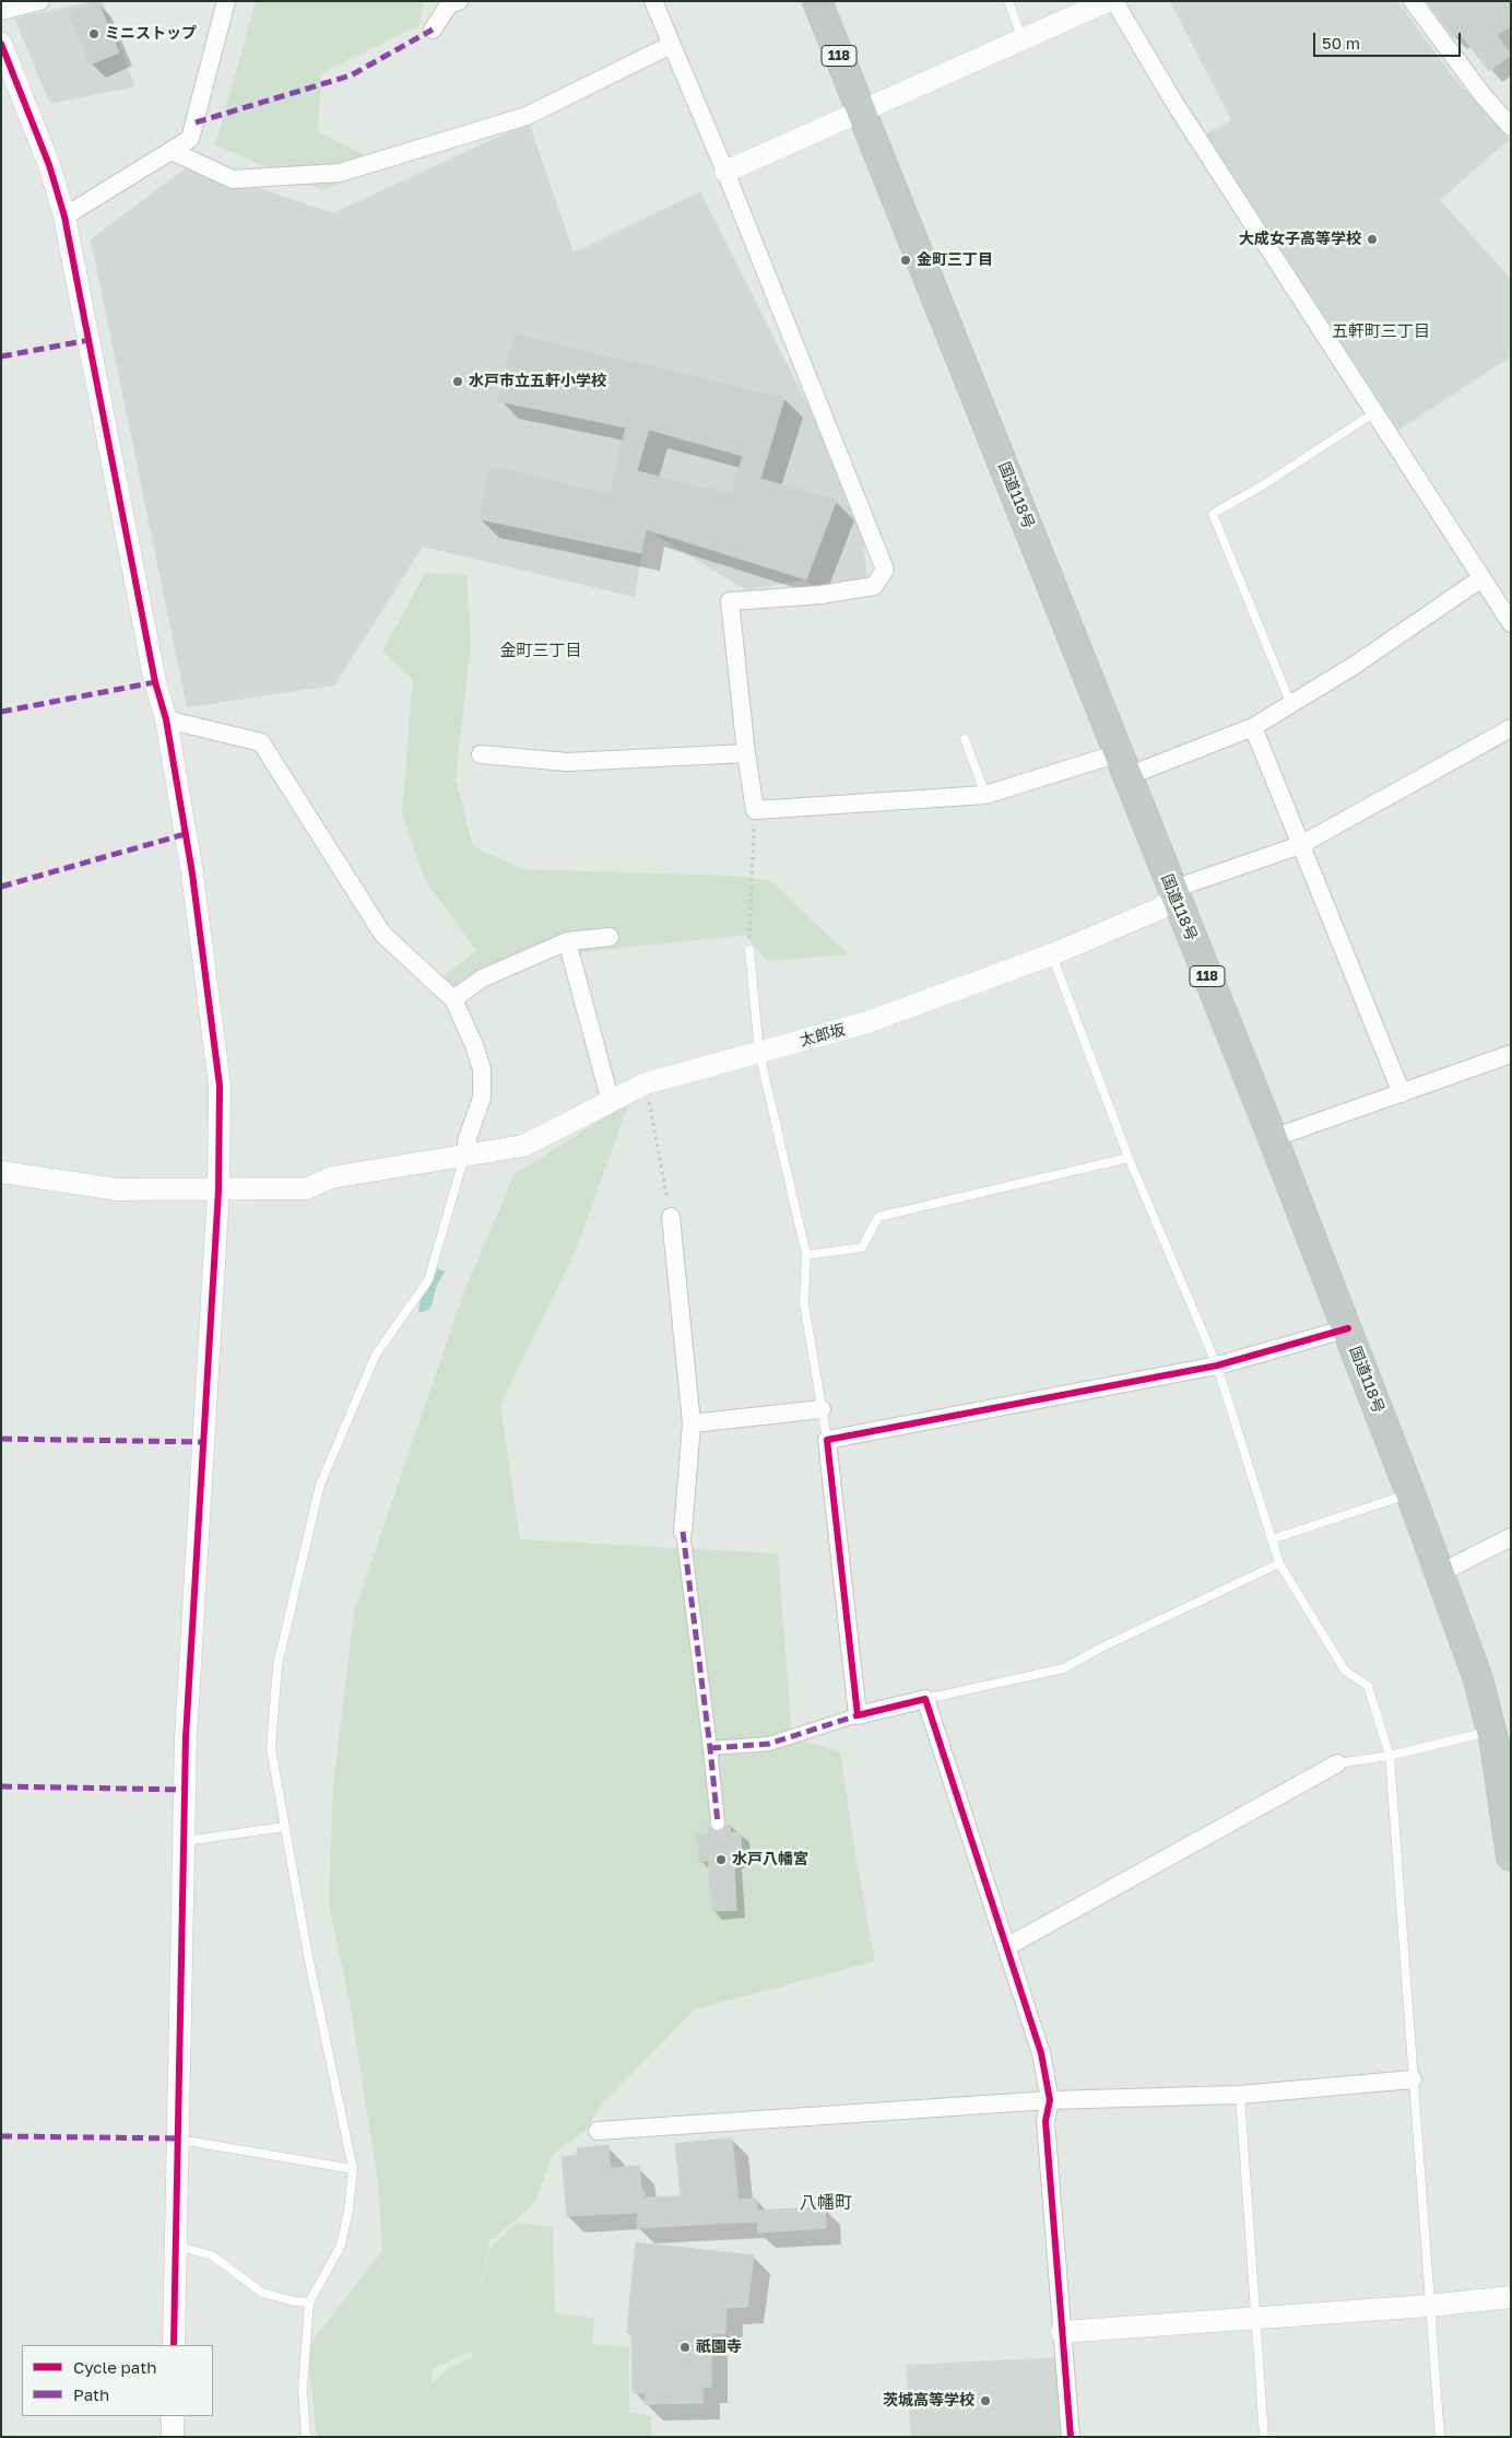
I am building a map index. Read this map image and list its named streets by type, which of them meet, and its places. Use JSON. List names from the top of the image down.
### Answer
{
  "streets": {
    "highway": ["118", "国道118号"],
    "street": ["太郎坂"]
  },
  "crossings": [
    ["国道118号", "太郎坂"]
  ],
  "districts": ["五軒町三丁目", "金町三丁目", "八幡町"],
  "places": [
    "ミニストップ",
    "大成女子高等学校",
    "金町三丁目",
    "水戸市立五軒小学校",
    "水戸八幡宮",
    "祇園寺",
    "茨城高等学校"
  ],
  "legend": ["Cycle path", "Path"],
  "scale_bar": "50 m"
}
